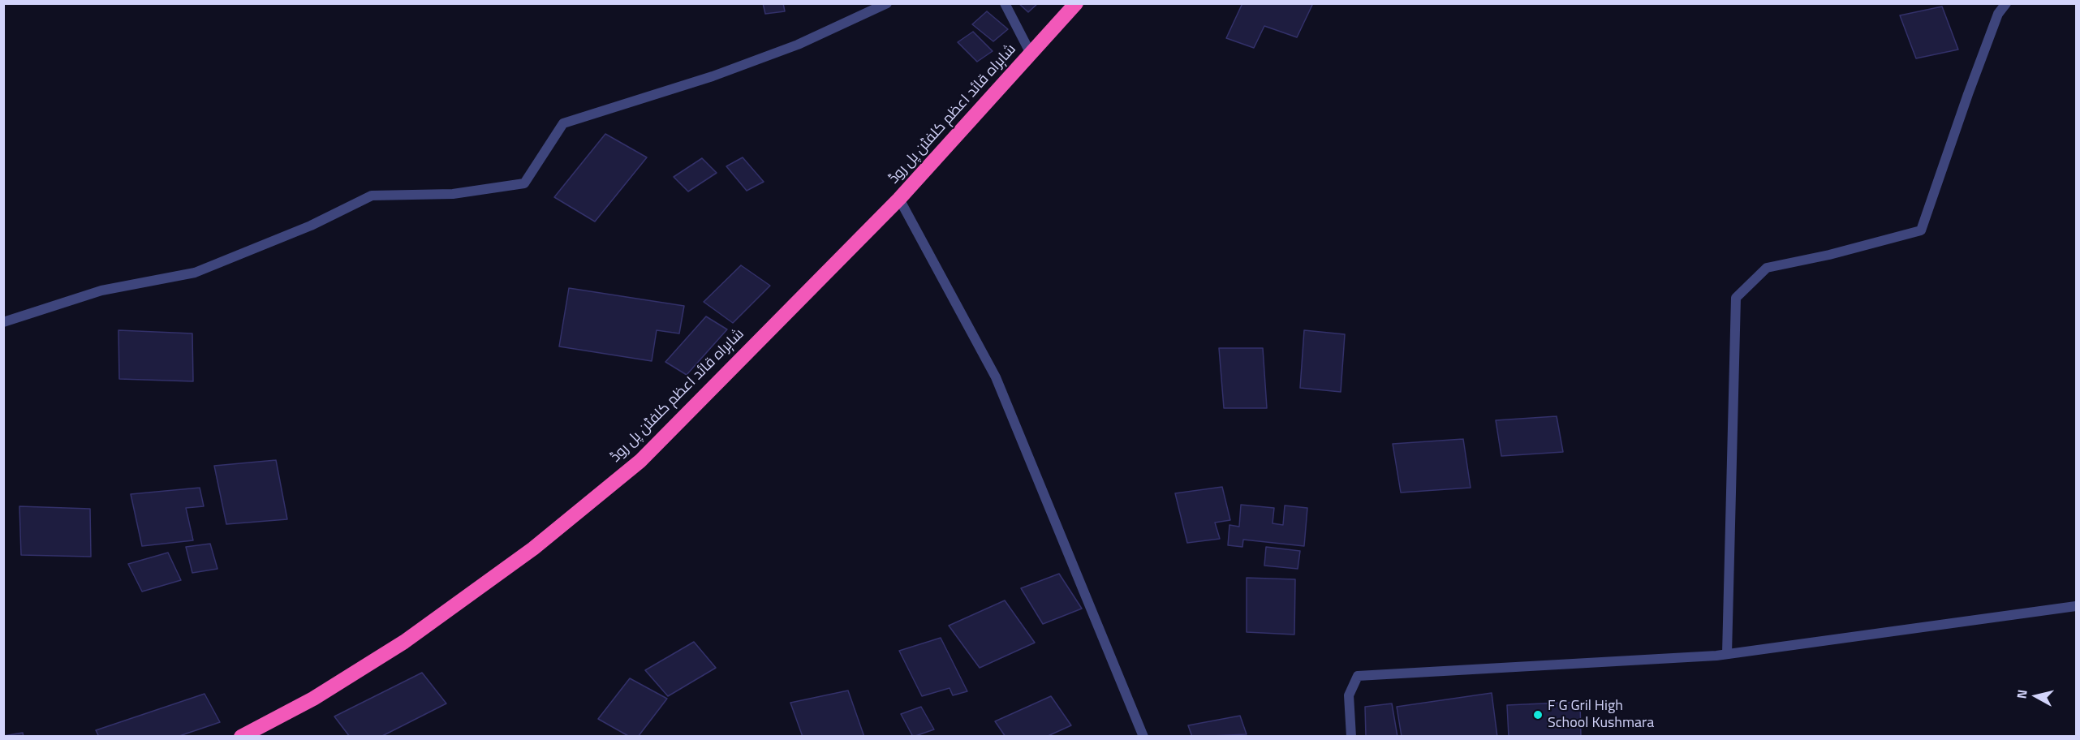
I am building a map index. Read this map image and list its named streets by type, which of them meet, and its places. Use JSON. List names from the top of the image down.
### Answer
{
  "streets": {
    "highway": ["شاہراہ قائد اعظم کلفٹن پل روڈ"]
  },
  "places": ["F G Gril High School Kushmara"],
  "north": "left"
}
